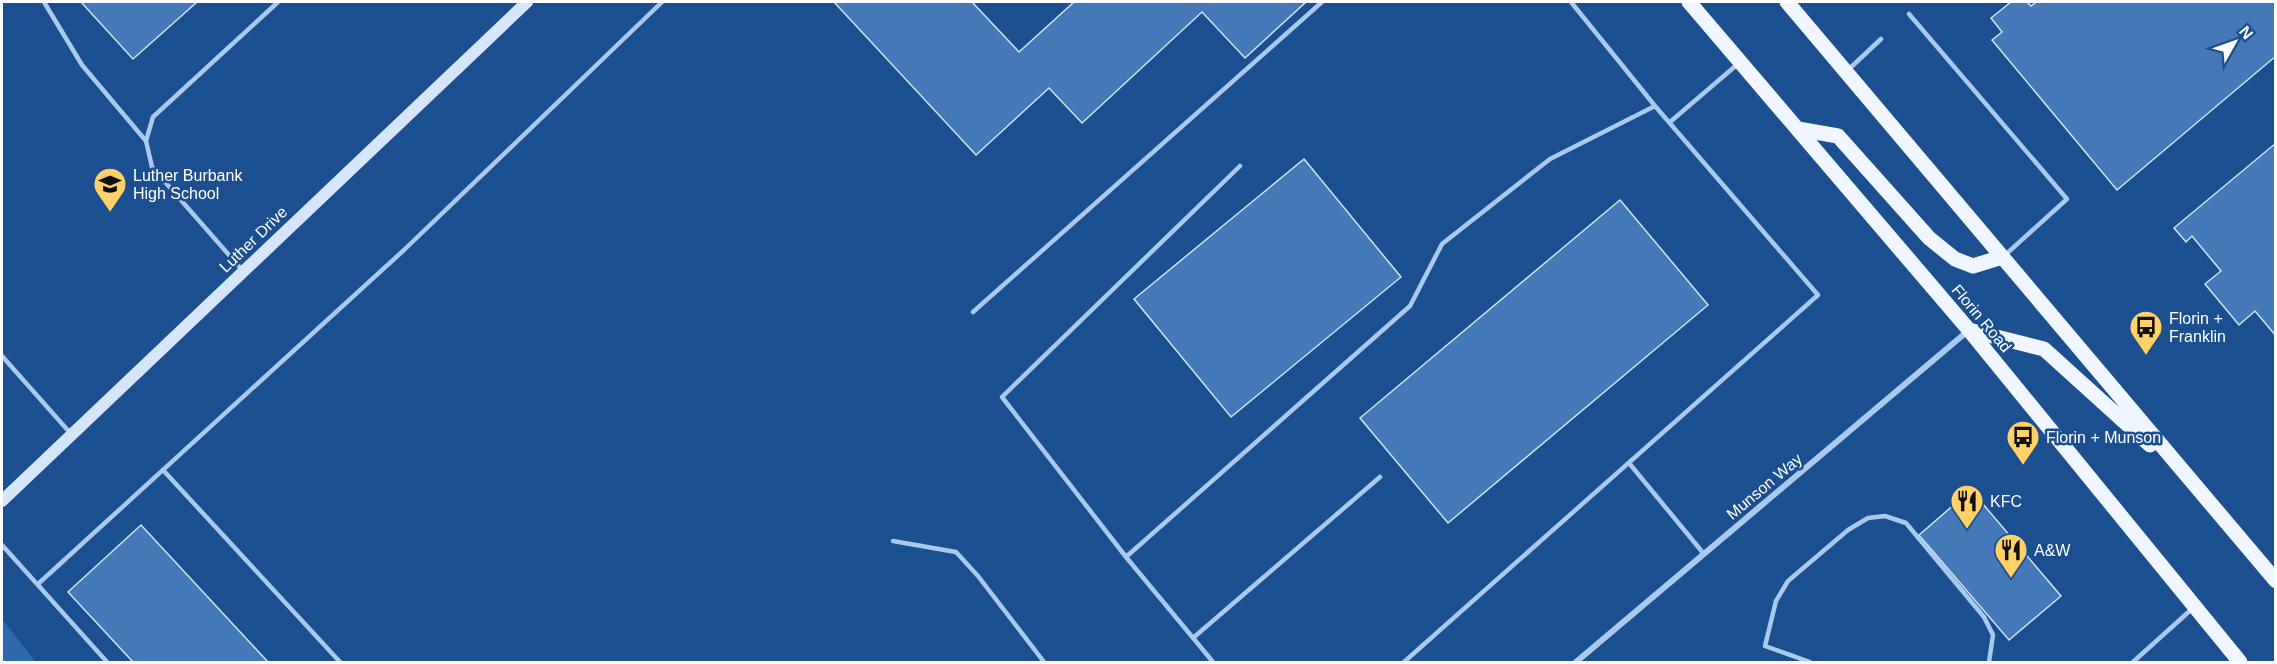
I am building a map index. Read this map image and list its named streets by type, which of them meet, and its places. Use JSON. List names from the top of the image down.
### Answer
{
  "streets": {
    "main road": ["Florin Road"],
    "street": ["Luther Drive", "Munson Way"]
  },
  "crossings": [
    ["Florin Road", "Munson Way"]
  ],
  "places": {
    "school or university": ["Luther Burbank High School"],
    "bus stop": ["Florin + Franklin", "Florin + Munson"],
    "restaurant": ["KFC", "A&W"]
  },
  "north": "top right"
}
